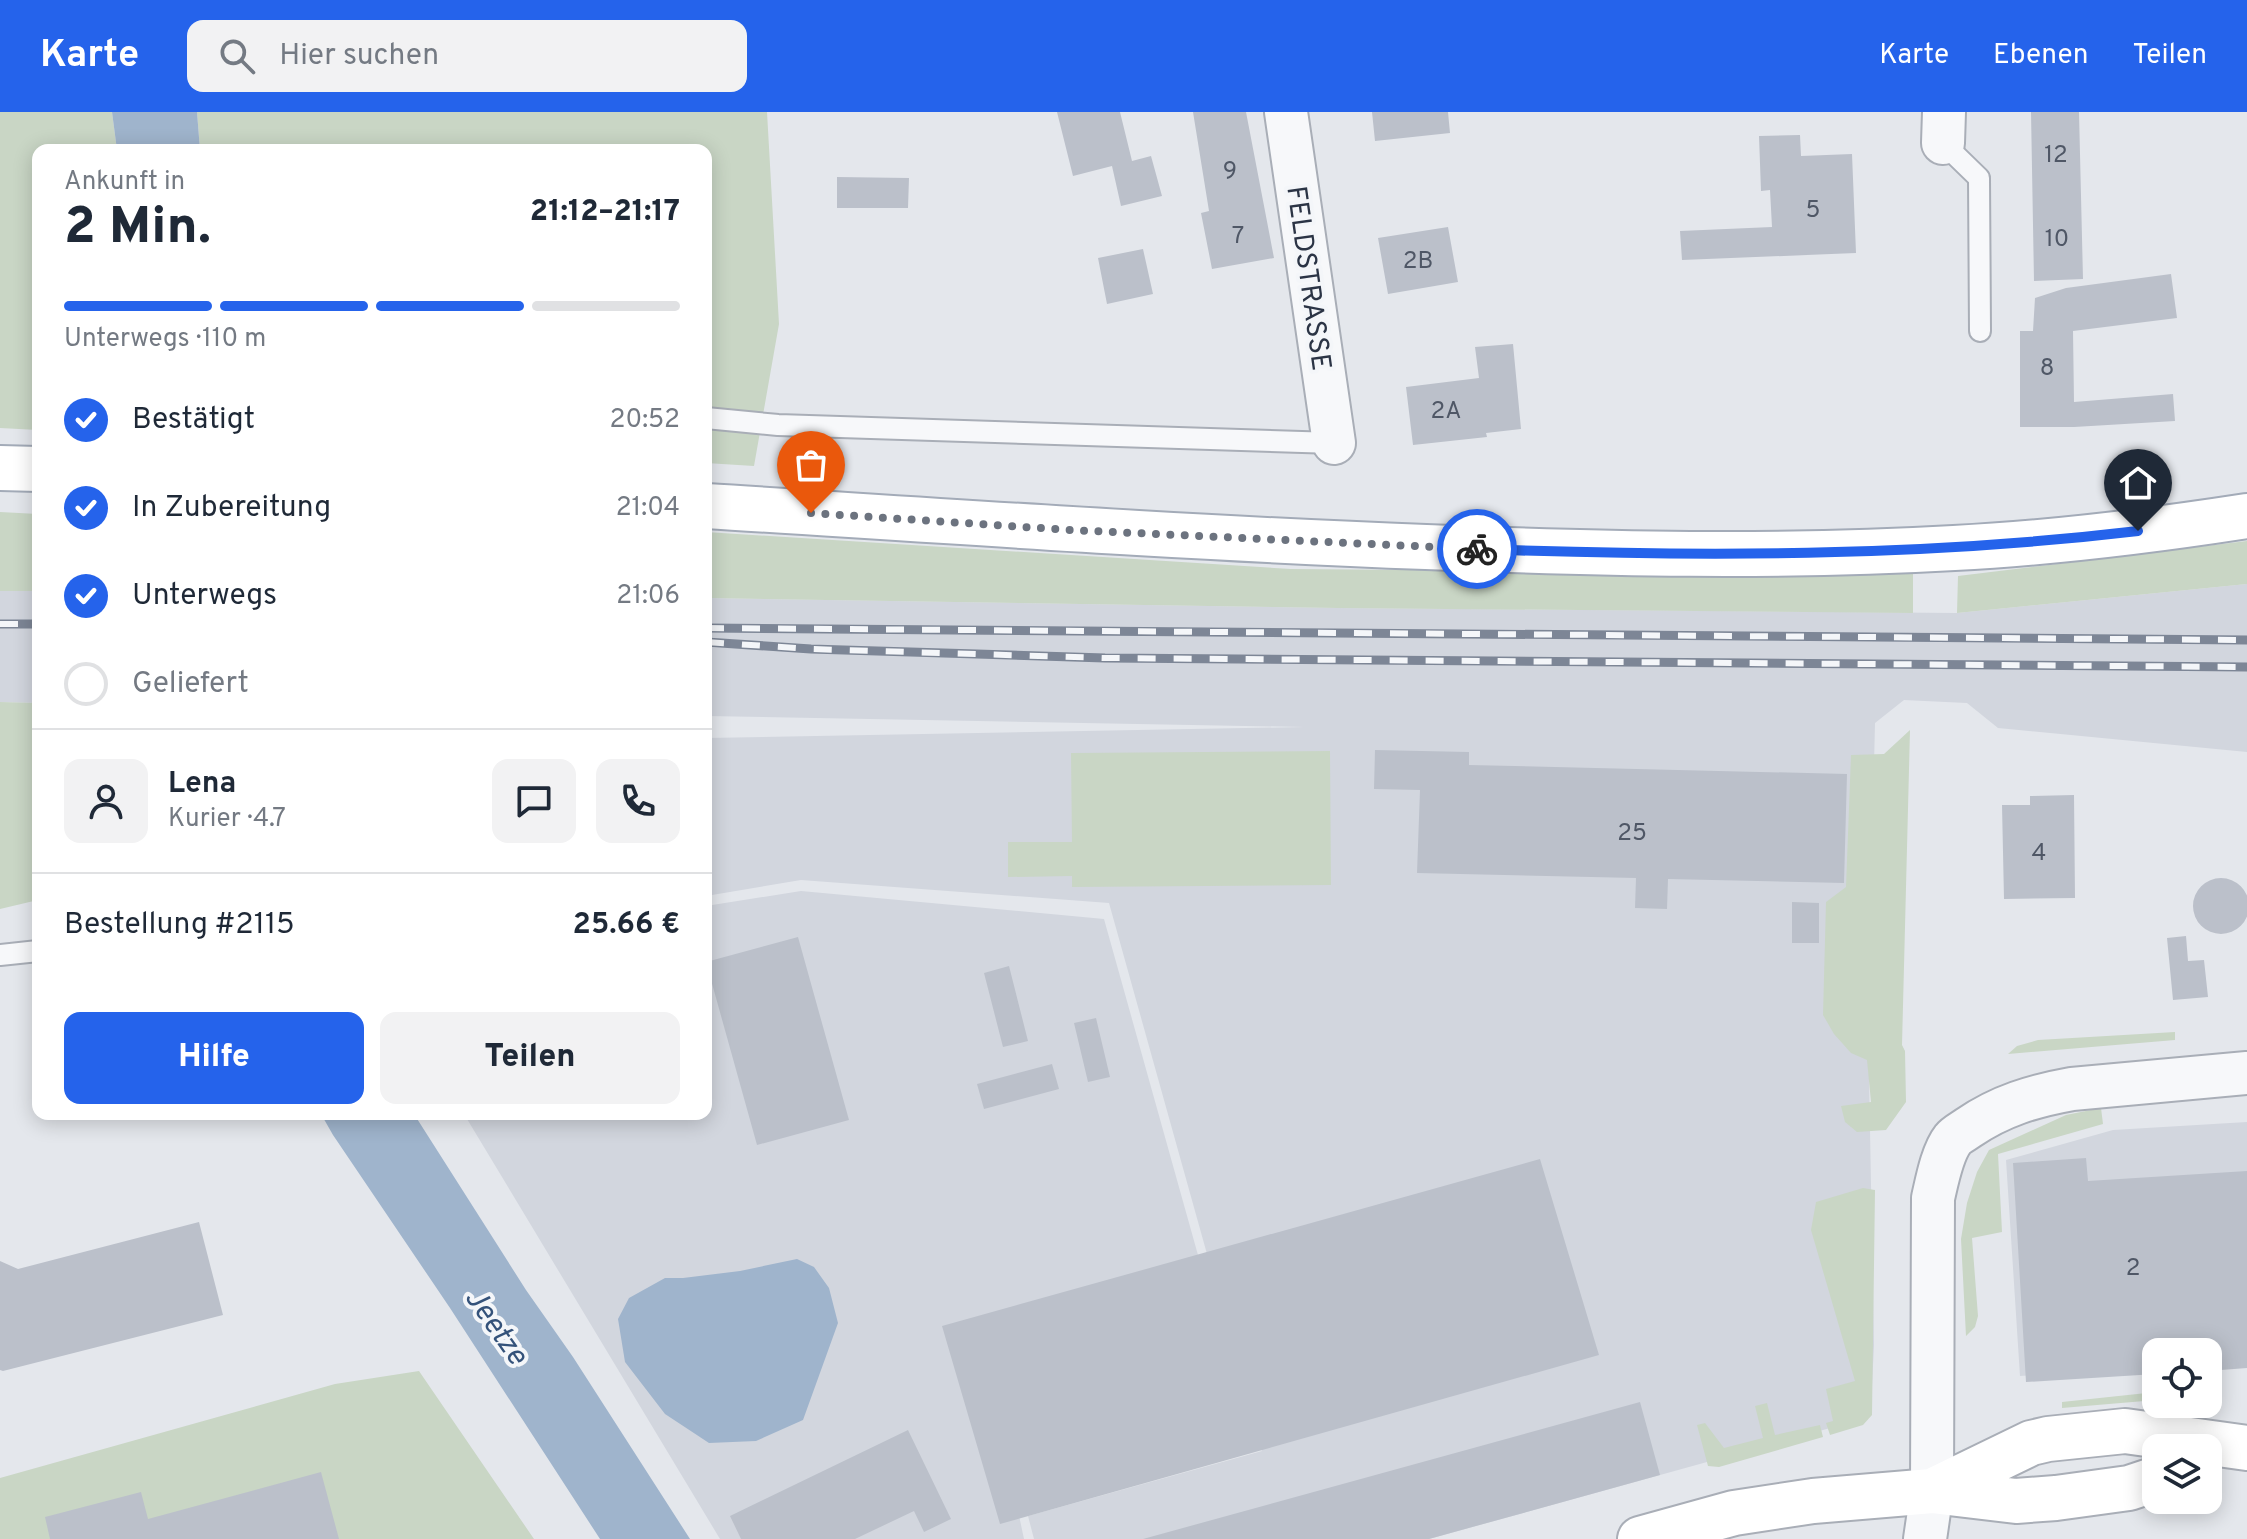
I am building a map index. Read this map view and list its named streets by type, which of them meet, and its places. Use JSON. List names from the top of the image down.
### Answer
{
  "streets": {
    "street": ["FELDSTRASSE"]
  },
  "water": ["Jeetze"],
  "house_numbers": [
    "12",
    "9",
    "5",
    "7",
    "10",
    "2B",
    "8",
    "2A",
    "25",
    "4",
    "2"
  ],
  "page": {
    "header": "Karte",
    "search": "Hier suchen",
    "nav": ["Karte", "Ebenen", "Teilen"],
    "heading": ["2 Min.", "Ankunft in", "21:12–21:17"],
    "panel": [
      "Lena",
      "Kurier · 4.7",
      "Bestellung #2115",
      "25.66 €"
    ],
    "bar": "Unterwegs · 110 m",
    "list": [
      ["Bestätigt", "20:52"],
      ["In Zubereitung", "21:04"],
      ["Unterwegs", "21:06"],
      "Geliefert"
    ],
    "buttons": ["Hilfe", "Teilen"]
  }
}
